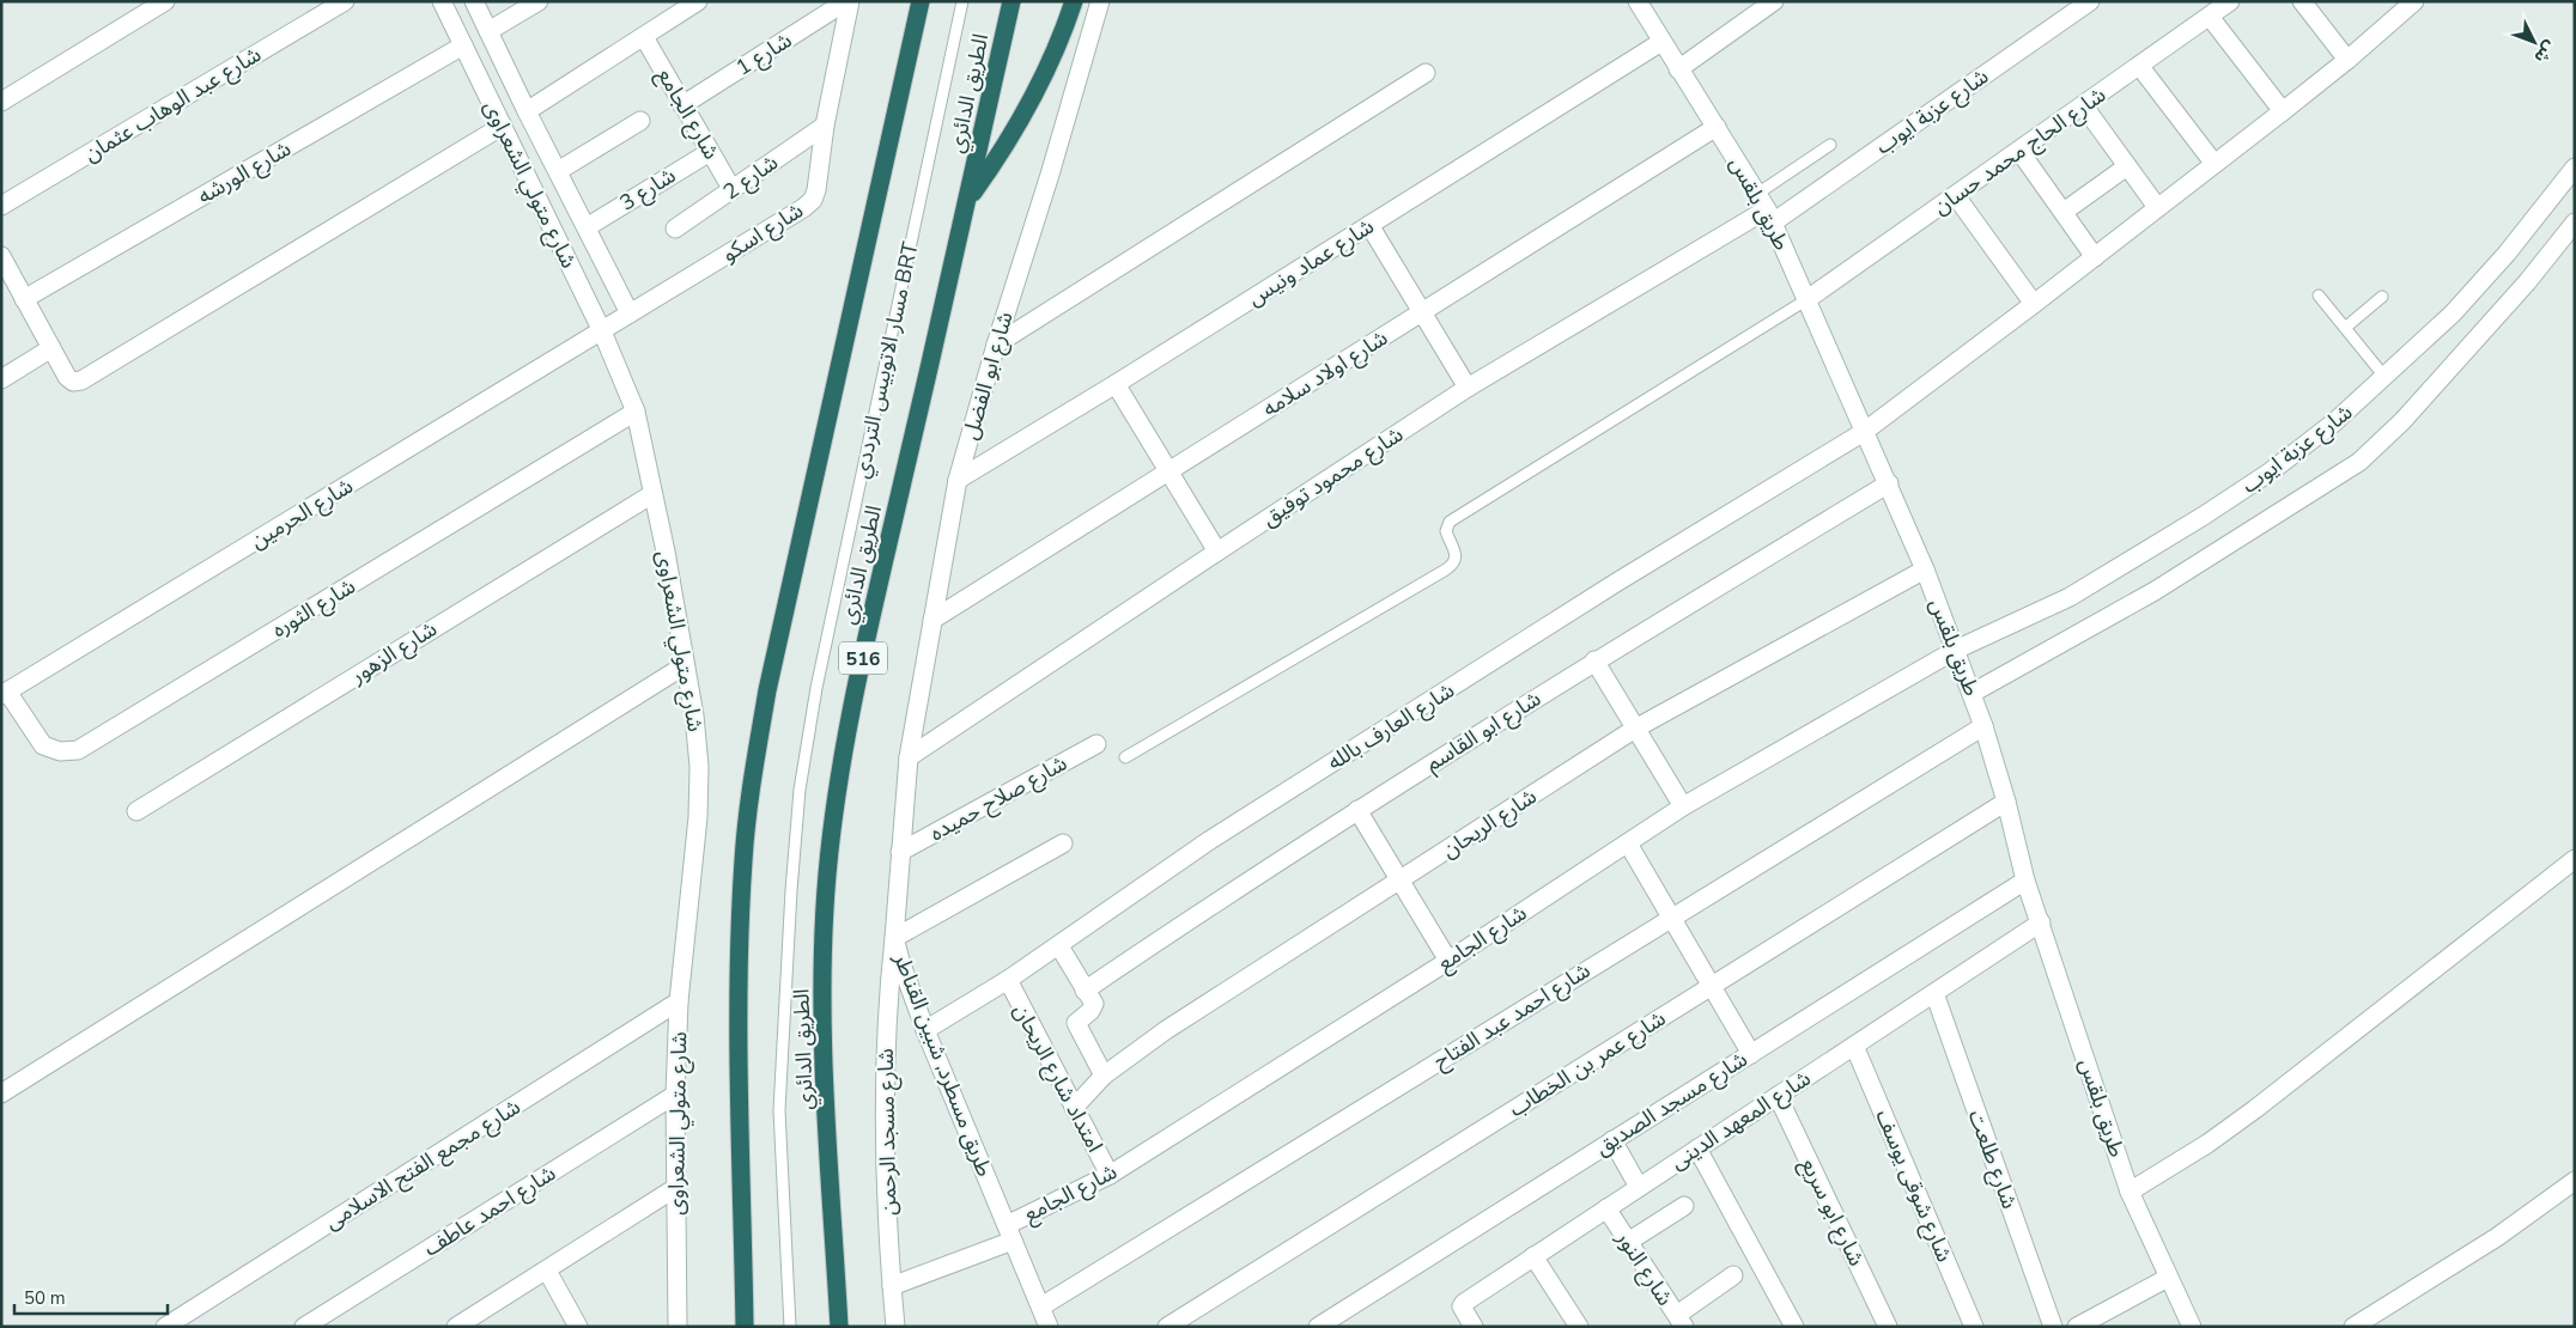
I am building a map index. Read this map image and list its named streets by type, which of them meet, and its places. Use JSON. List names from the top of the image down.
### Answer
{
  "streets": {
    "highway": ["الطريق الدائري", "516"],
    "street": [
      "شارع 1",
      "شارع عبد الوهاب عثمان",
      "شارع عزبة ايوب",
      "شارع الجامع",
      "شارع الحاج محمد حسان",
      "شارع الورشه",
      "شارع 2",
      "شارع متولي الشعراوى",
      "شارع 3",
      "طريق بلقس",
      "شارع اسكو",
      "شارع عماد ونيس",
      "شارع اولاد سلامه",
      "شارع ابو الفضل",
      "شارع محمود توفيق",
      "شارع الحرمين",
      "شارع الثوره",
      "شارع الزهور",
      "شارع العارف بالله",
      "شارع ابو القاسم",
      "شارع صلاح حميده",
      "شارع الريحان",
      "شارع احمد عبد الفتاح",
      "شارع عمر بن الخطاب",
      "طريق مسطرد, شبين القناطر",
      "امتداد شارع الريحان",
      "شارع مسجد الصديق",
      "شارع المعهد الدينى",
      "شارع مسجد الرحمن",
      "شارع طلعت",
      "شارع مجمع الفتح الاسلامى",
      "شارع شوقى يوسف",
      "شارع احمد عاطف",
      "شارع ابو سريع",
      "شارع النور"
    ],
    "lane": ["مسار الاتوبيس الترددي BRT"]
  },
  "crossings": [
    ["شارع 1", "شارع الجامع"],
    ["شارع 1", "شارع اسكو"],
    ["شارع عزبة ايوب", "شارع الجامع"],
    ["شارع عزبة ايوب", "طريق بلقس"],
    ["شارع عزبة ايوب", "شارع محمود توفيق"],
    ["شارع الجامع", "شارع 2"],
    ["شارع الجامع", "شارع 3"],
    ["شارع الجامع", "طريق بلقس"],
    ["شارع الجامع", "طريق مسطرد, شبين القناطر"],
    ["شارع الجامع", "امتداد شارع الريحان"],
    ["شارع الجامع", "شارع مسجد الرحمن"],
    ["شارع الحاج محمد حسان", "طريق بلقس"],
    ["شارع الورشه", "شارع متولي الشعراوى"],
    ["شارع 2", "شارع اسكو"],
    ["شارع متولي الشعراوى", "شارع 3"],
    ["شارع متولي الشعراوى", "شارع اسكو"],
    ["شارع متولي الشعراوى", "شارع الحرمين"],
    ["شارع متولي الشعراوى", "شارع الثوره"],
    ["شارع متولي الشعراوى", "شارع الزهور"],
    ["شارع متولي الشعراوى", "شارع مجمع الفتح الاسلامى"],
    ["شارع متولي الشعراوى", "شارع احمد عاطف"],
    ["طريق بلقس", "شارع عماد ونيس"],
    ["طريق بلقس", "شارع اولاد سلامه"],
    ["طريق بلقس", "شارع محمود توفيق"],
    ["طريق بلقس", "شارع العارف بالله"],
    ["طريق بلقس", "شارع ابو القاسم"],
    ["طريق بلقس", "شارع الريحان"],
    ["طريق بلقس", "شارع احمد عبد الفتاح"],
    ["طريق بلقس", "شارع عمر بن الخطاب"],
    ["طريق بلقس", "شارع مسجد الصديق"],
    ["طريق بلقس", "شارع المعهد الدينى"],
    ["شارع اسكو", "شارع الحرمين"],
    ["شارع عماد ونيس", "شارع ابو الفضل"],
    ["شارع اولاد سلامه", "شارع ابو الفضل"],
    ["شارع ابو الفضل", "شارع محمود توفيق"],
    ["شارع ابو الفضل", "طريق مسطرد, شبين القناطر"],
    ["شارع محمود توفيق", "طريق مسطرد, شبين القناطر"],
    ["شارع الحرمين", "شارع الثوره"],
    ["شارع العارف بالله", "طريق مسطرد, شبين القناطر"],
    ["شارع العارف بالله", "امتداد شارع الريحان"],
    ["شارع صلاح حميده", "طريق مسطرد, شبين القناطر"],
    ["شارع الريحان", "امتداد شارع الريحان"],
    ["شارع احمد عبد الفتاح", "طريق مسطرد, شبين القناطر"],
    ["طريق مسطرد, شبين القناطر", "شارع مسجد الرحمن"],
    ["شارع المعهد الدينى", "شارع طلعت"],
    ["شارع المعهد الدينى", "شارع شوقى يوسف"],
    ["شارع المعهد الدينى", "شارع ابو سريع"],
    ["شارع المعهد الدينى", "شارع النور"]
  ],
  "scale_bar": "50 m",
  "north": "bottom right"
}
